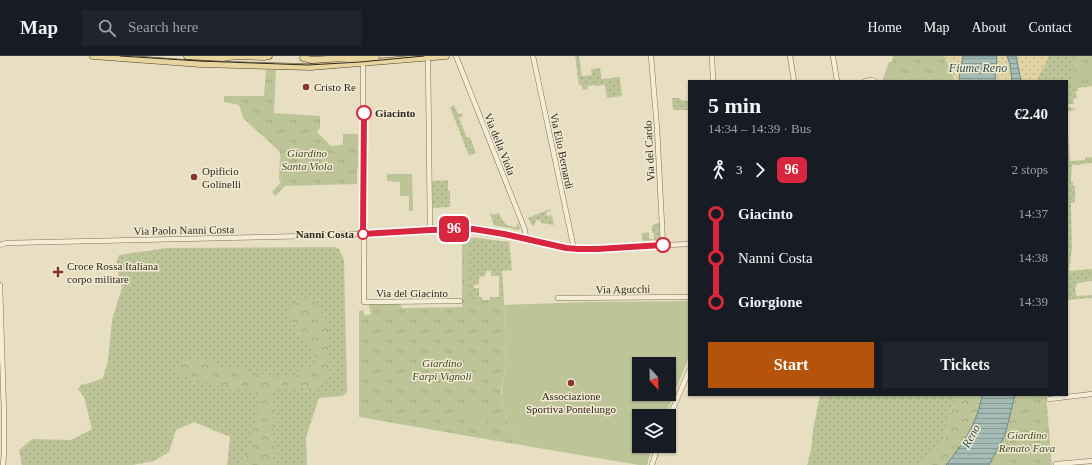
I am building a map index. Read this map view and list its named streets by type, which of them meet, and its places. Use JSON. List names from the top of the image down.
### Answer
{
  "streets": {
    "street": [
      "Via della Viola",
      "Via Elio Bernardi",
      "Via del Cardo",
      "Via Paolo Nanni Costa",
      "Via Agucchi",
      "Via del Giacinto"
    ]
  },
  "crossings": [
    ["Via della Viola", "Via Paolo Nanni Costa"],
    ["Via Elio Bernardi", "Via Paolo Nanni Costa"],
    ["Via del Cardo", "Via Paolo Nanni Costa"],
    ["Via Paolo Nanni Costa", "Via del Giacinto"]
  ],
  "water": ["Fiume Reno", "Reno"],
  "parks": ["Giardino Santa Viola", "Giardino Farpi Vignoli", "Giardino Renato Fava"],
  "places": {
    "other": [
      "Cristo Re",
      "Giacinto",
      "Opificio Golinelli",
      "Nanni Costa",
      "Associazione Sportiva Pontelungo"
    ],
    "health": ["Croce Rossa Italiana corpo militare"]
  },
  "lines": ["bus line 96"],
  "north": "bottom",
  "page": {
    "header": "Map",
    "search": "Search here",
    "nav": [
      "Home",
      "Map",
      "About",
      "Contact"
    ],
    "on_map": "96",
    "heading": ["5 min", "14:34 – 14:39 · Bus", "€2.40"],
    "legs": ["3", "96", "2 stops"],
    "list": [
      {
        "name": "Giacinto",
        "value": "14:37"
      },
      {
        "name": "Nanni Costa",
        "value": "14:38"
      },
      {
        "name": "Giorgione",
        "value": "14:39"
      }
    ],
    "buttons": ["Start", "Tickets"]
  }
}
